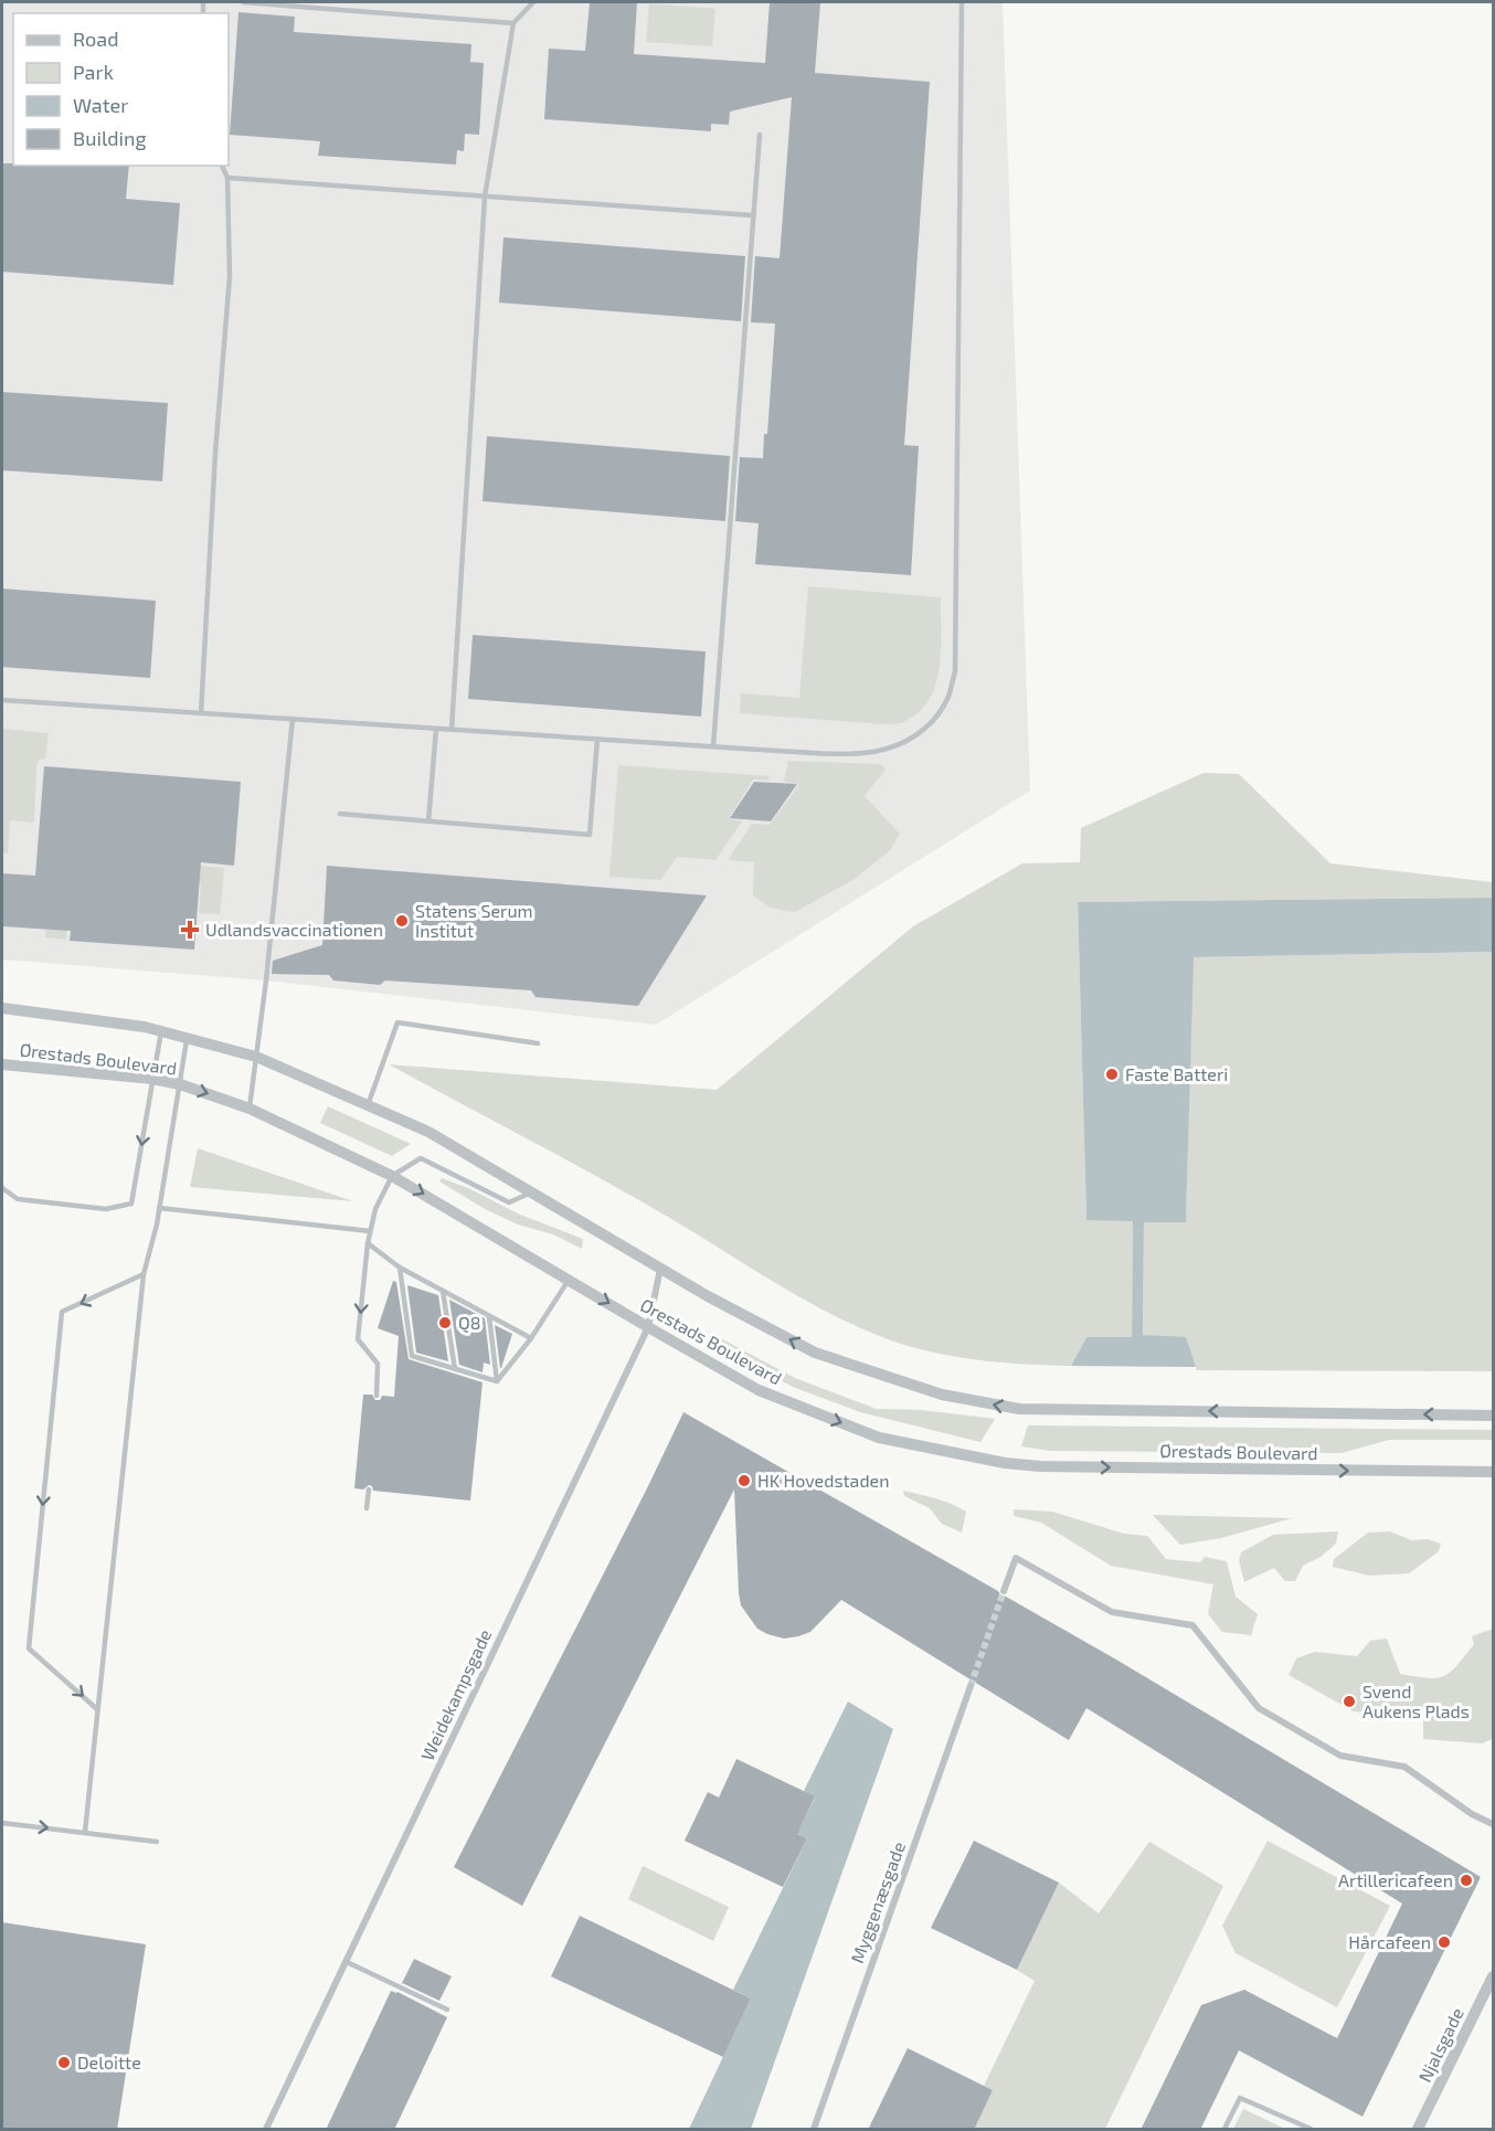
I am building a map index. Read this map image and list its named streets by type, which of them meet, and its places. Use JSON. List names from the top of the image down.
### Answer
{
  "streets": {
    "street": [
      "Ørestads Boulevard",
      "Weidekampsgade",
      "Myggenæsgade",
      "Njalsgade"
    ]
  },
  "crossings": [
    ["Ørestads Boulevard", "Weidekampsgade"]
  ],
  "places": {
    "other": [
      "Statens Serum Institut",
      "Faste Batteri",
      "Q8",
      "HK Hovedstaden",
      "Svend Aukens Plads",
      "Artillericafeen",
      "Hårcafeen",
      "Deloitte"
    ],
    "health": ["Udlandsvaccinationen"]
  },
  "legend": [
    "Road",
    "Park",
    "Water",
    "Building"
  ]
}
